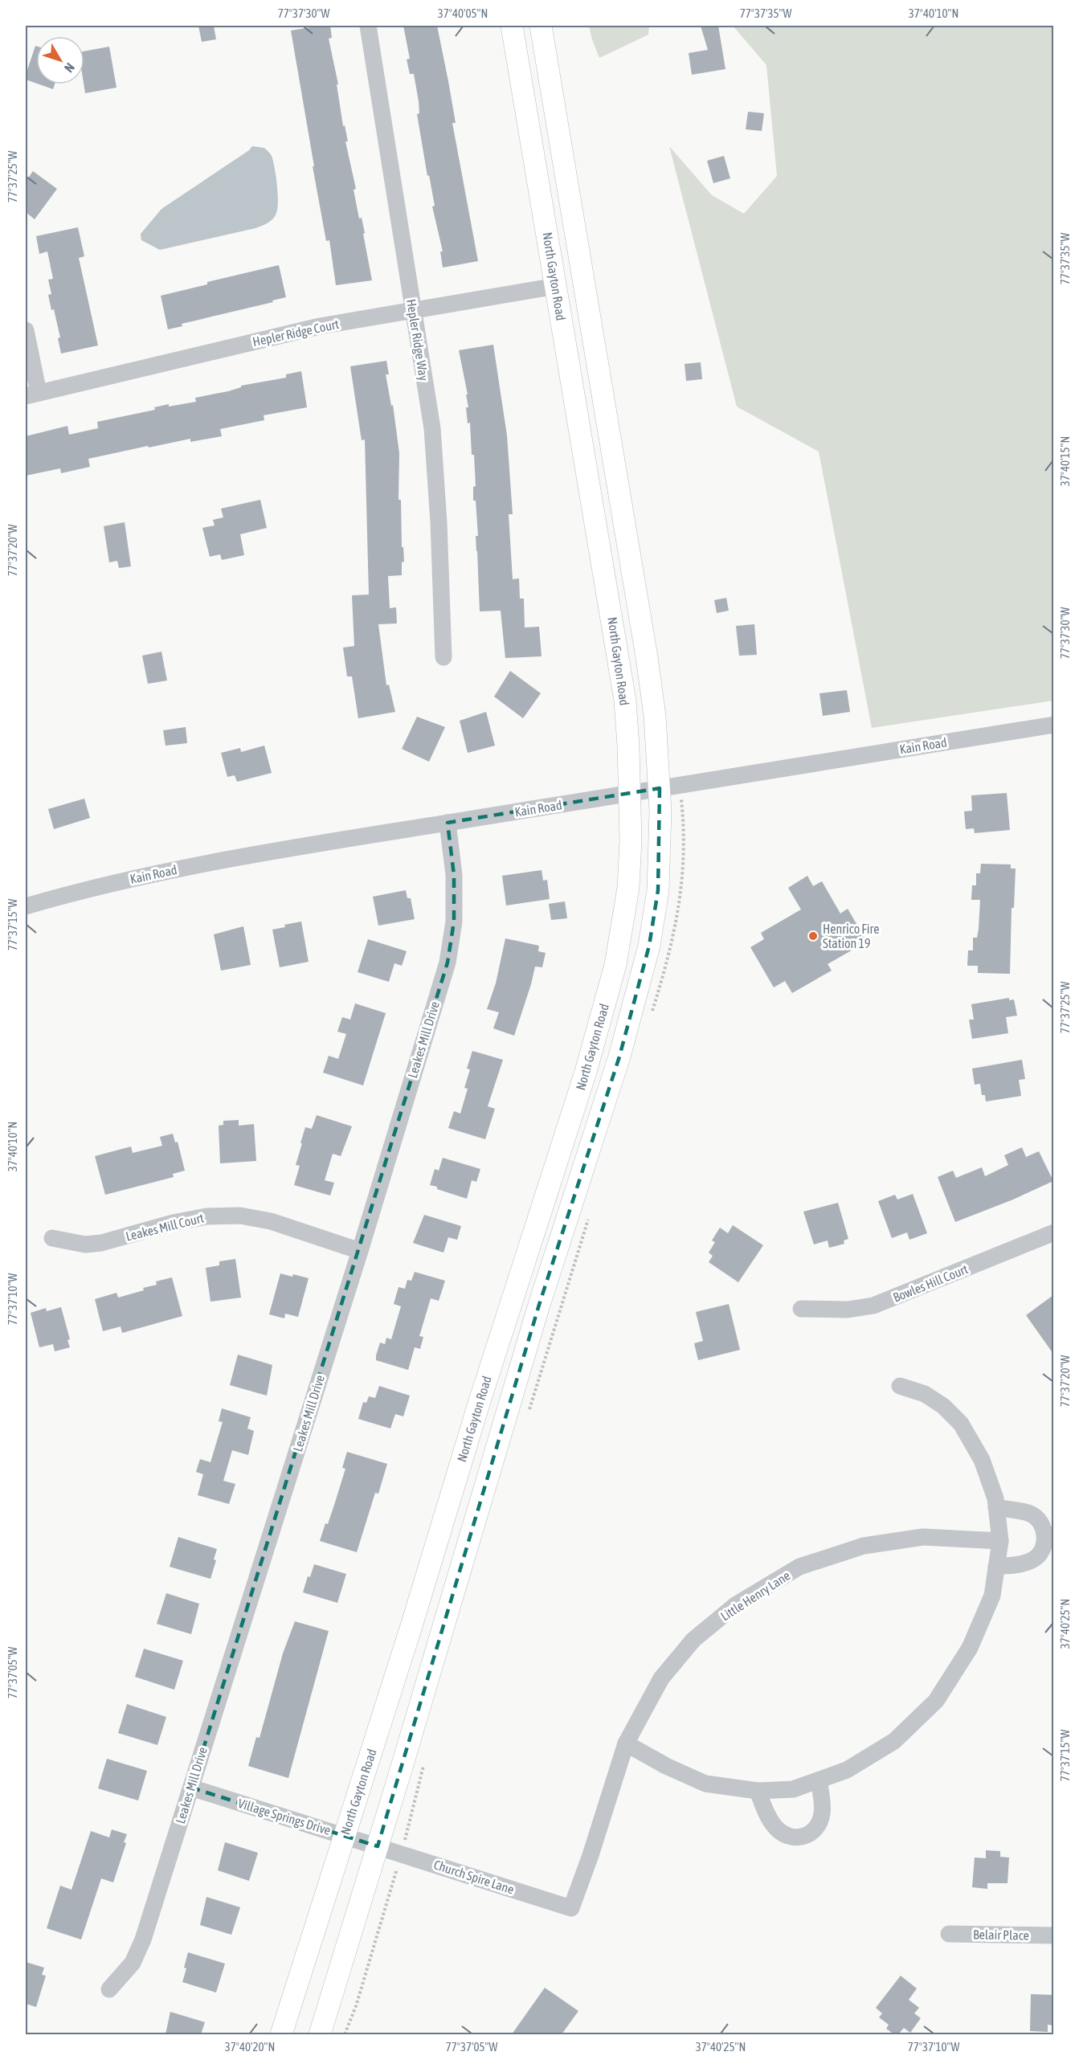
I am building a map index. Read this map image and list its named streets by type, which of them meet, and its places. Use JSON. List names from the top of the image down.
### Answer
{
  "streets": {
    "main road": ["North Gayton Road"],
    "street": [
      "Hepler Ridge Court",
      "Hepler Ridge Way",
      "Kain Road",
      "Leakes Mill Drive",
      "Leakes Mill Court",
      "Bowles Hill Court",
      "Little Henry Lane",
      "Village Springs Drive",
      "Church Spire Lane",
      "Belair Place"
    ]
  },
  "crossings": [
    ["North Gayton Road", "Hepler Ridge Court"],
    ["North Gayton Road", "Kain Road"],
    ["North Gayton Road", "Village Springs Drive"],
    ["North Gayton Road", "Church Spire Lane"],
    ["Hepler Ridge Court", "Hepler Ridge Way"],
    ["Kain Road", "Leakes Mill Drive"],
    ["Leakes Mill Drive", "Leakes Mill Court"],
    ["Leakes Mill Drive", "Village Springs Drive"],
    ["Little Henry Lane", "Church Spire Lane"],
    ["Village Springs Drive", "Church Spire Lane"]
  ],
  "places": ["Henrico Fire Station 19"],
  "north": "bottom right",
  "coordinates": [
    "77°37'30\"W",
    "37°40'05\"N",
    "77°37'35\"W",
    "37°40'10\"N",
    "77°37'25\"W",
    "37°40'15\"N",
    "77°37'20\"W",
    "77°37'15\"W",
    "77°37'10\"W",
    "37°40'25\"N",
    "77°37'05\"W",
    "37°40'20\"N"
  ]
}
